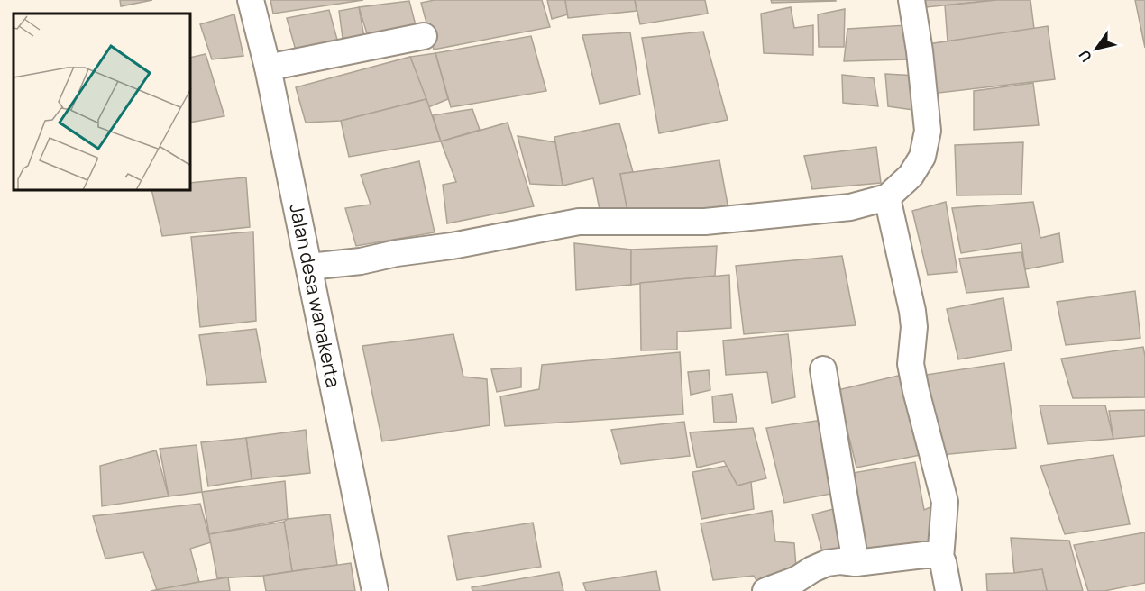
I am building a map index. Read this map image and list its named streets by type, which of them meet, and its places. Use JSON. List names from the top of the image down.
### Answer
{
  "streets": {
    "street": ["Jalan desa wanakerta"]
  },
  "north": "bottom left"
}
